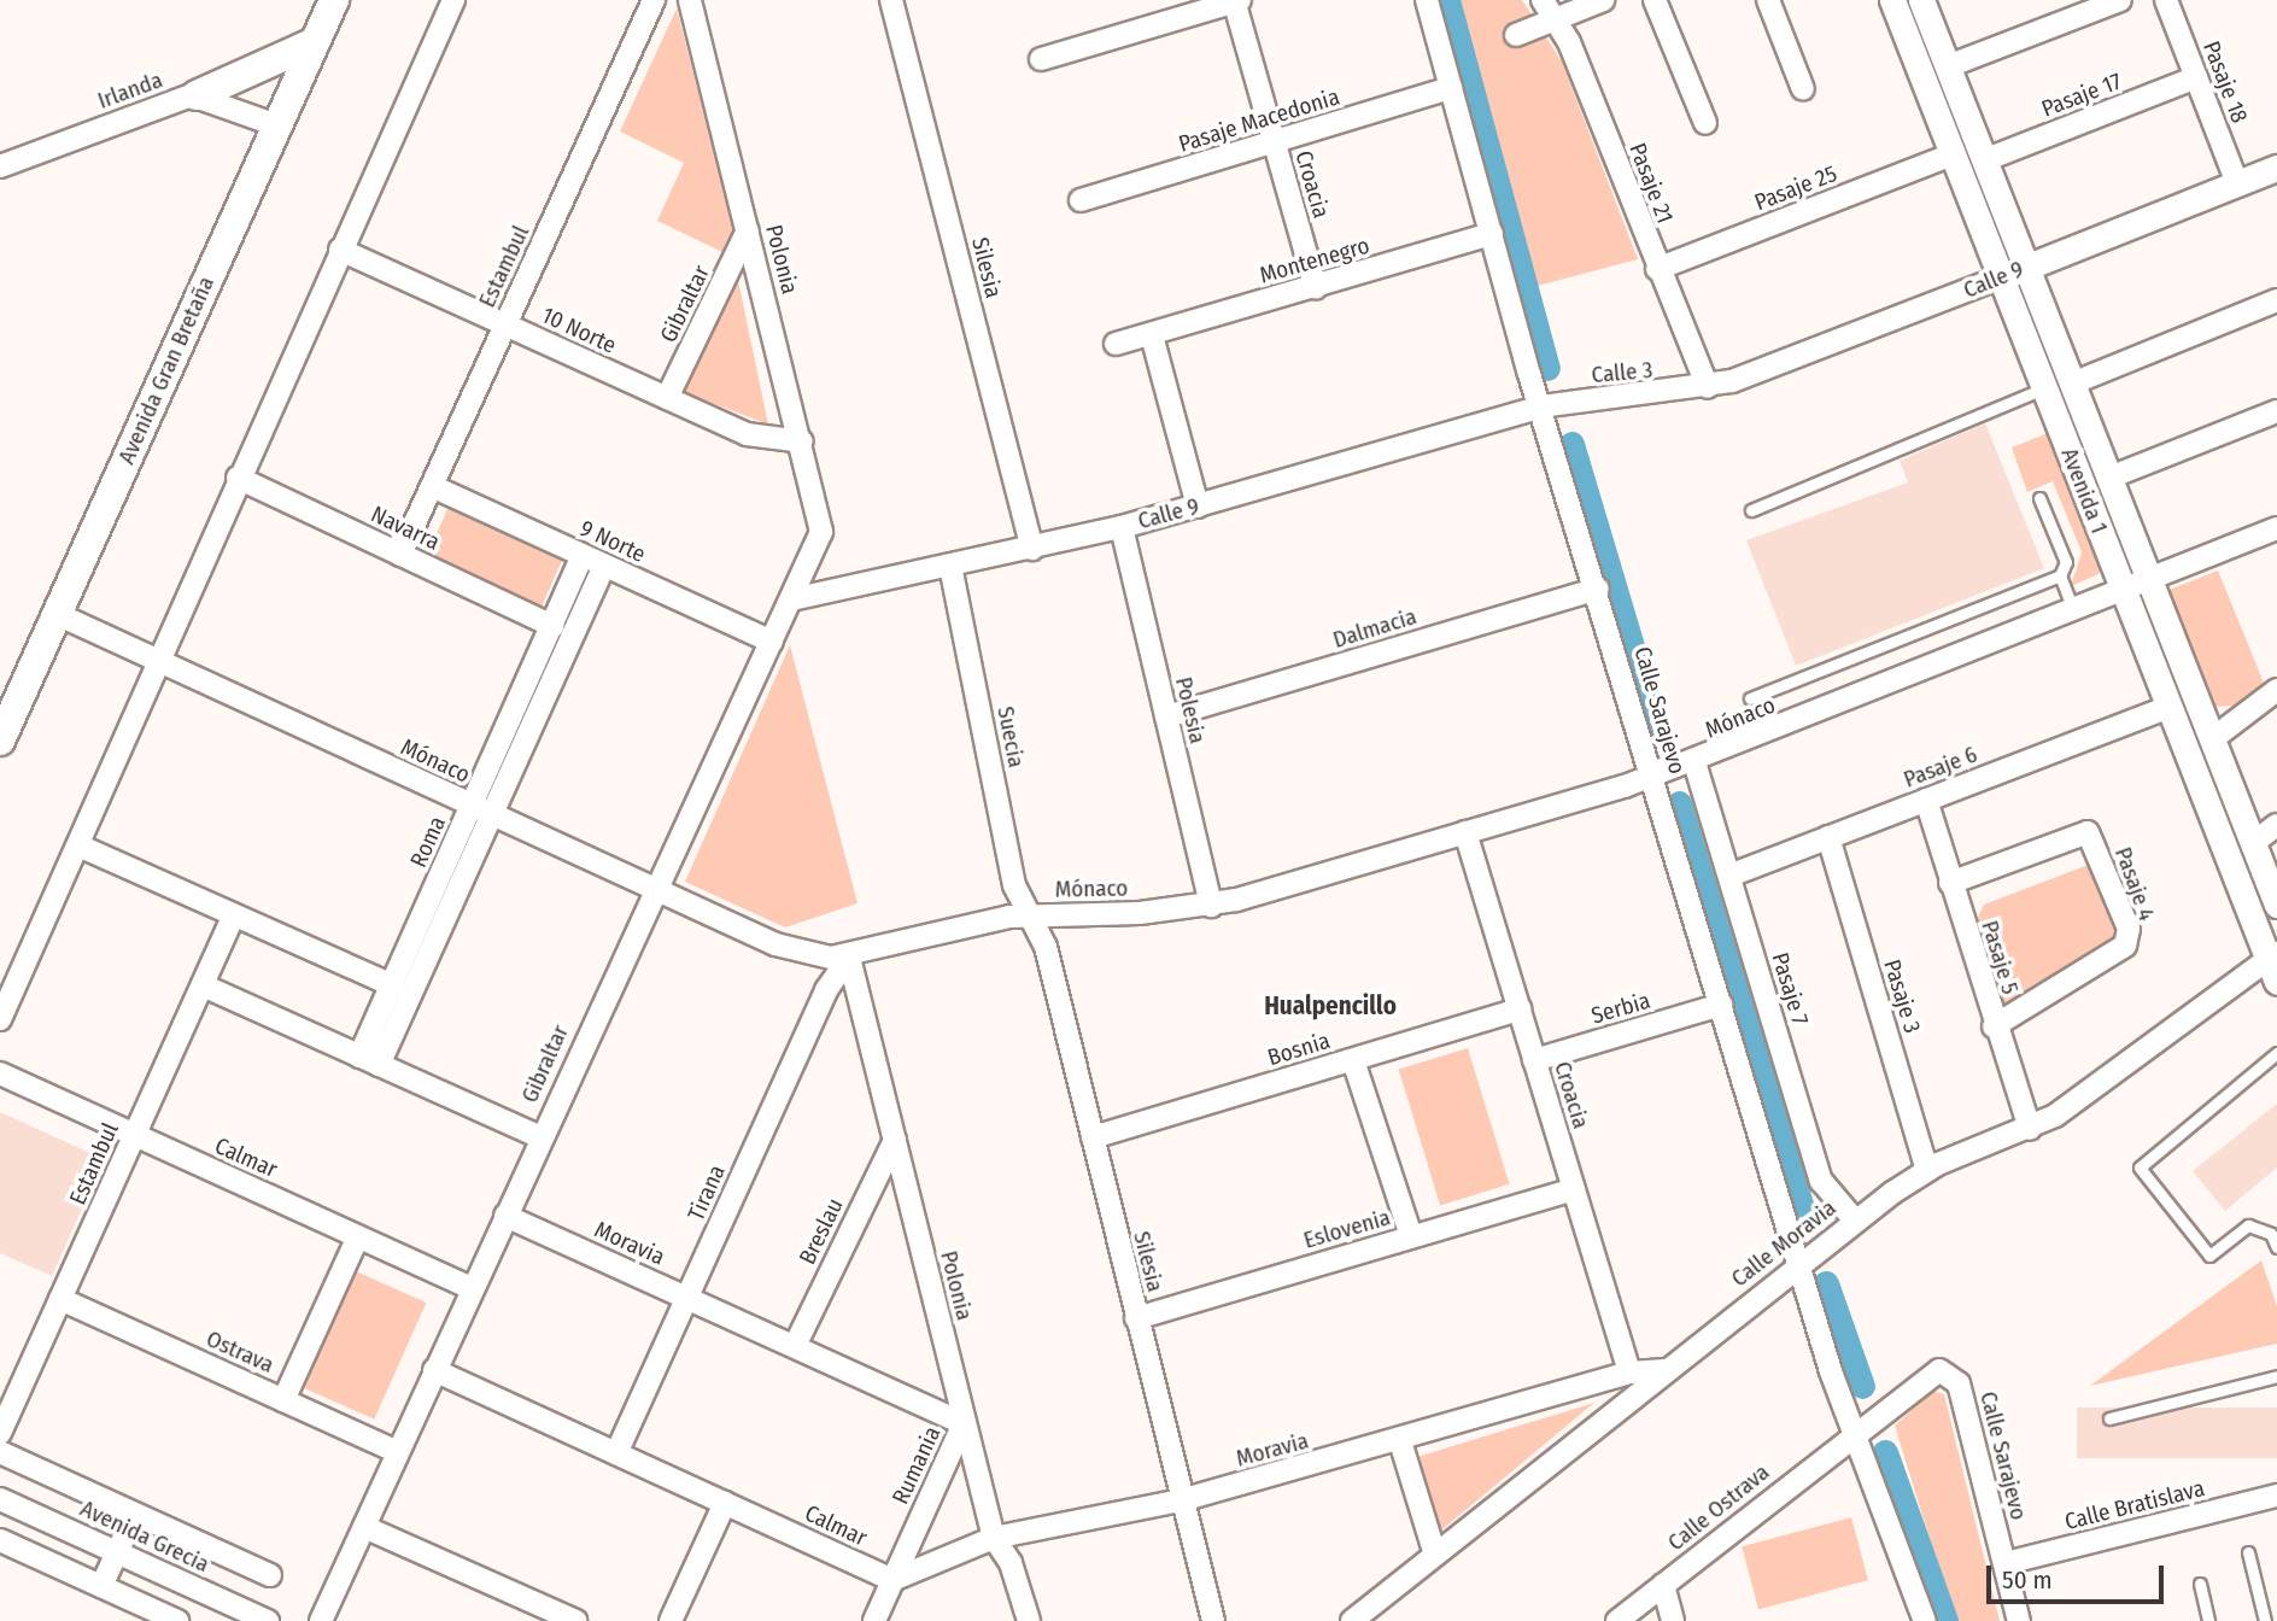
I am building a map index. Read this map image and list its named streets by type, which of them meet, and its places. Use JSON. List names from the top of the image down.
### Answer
{
  "streets": {
    "main road": ["Avenida Gran Bretaña"],
    "street": [
      "Pasaje 18",
      "Irlanda",
      "Pasaje 17",
      "Pasaje Macedonia",
      "Pasaje 21",
      "Croacia",
      "Pasaje 25",
      "Polonia",
      "Montenegro",
      "Estambul",
      "Silesia",
      "Calle 9",
      "Gibraltar",
      "10 Norte",
      "Calle 3",
      "Avenida 1",
      "Navarra",
      "9 Norte",
      "Dalmacia",
      "Polesia",
      "Calle Sarajevo",
      "Mónaco",
      "Suecia",
      "Pasaje 6",
      "Roma",
      "Pasaje 4",
      "Pasaje 5",
      "Pasaje 7",
      "Pasaje 3",
      "Serbia",
      "Bosnia",
      "Calmar",
      "Tirana",
      "Eslovenia",
      "Breslau",
      "Moravia",
      "Calle Moravia",
      "Ostrava",
      "Rumania",
      "Calle Bratislava",
      "Calle Ostrava",
      "Avenida Grecia"
    ]
  },
  "crossings": [
    ["Pasaje 18", "Pasaje 17"],
    ["Pasaje 18", "Calle 9"],
    ["Irlanda", "Avenida Gran Bretaña"],
    ["Pasaje 17", "Avenida 1"],
    ["Pasaje Macedonia", "Croacia"],
    ["Pasaje Macedonia", "Calle Sarajevo"],
    ["Pasaje 21", "Pasaje 25"],
    ["Pasaje 21", "Calle 9"],
    ["Pasaje 21", "Calle 3"],
    ["Croacia", "Montenegro"],
    ["Croacia", "Mónaco"],
    ["Croacia", "Serbia"],
    ["Croacia", "Bosnia"],
    ["Croacia", "Eslovenia"],
    ["Croacia", "Moravia"],
    ["Pasaje 25", "Avenida 1"],
    ["Polonia", "Gibraltar"],
    ["Polonia", "10 Norte"],
    ["Polonia", "Mónaco"],
    ["Polonia", "Tirana"],
    ["Polonia", "Breslau"],
    ["Polonia", "Moravia"],
    ["Polonia", "Rumania"],
    ["Montenegro", "Calle Sarajevo"],
    ["Estambul", "10 Norte"],
    ["Estambul", "Navarra"],
    ["Estambul", "9 Norte"],
    ["Estambul", "Calmar"],
    ["Estambul", "Ostrava"],
    ["Silesia", "Calle 9"],
    ["Silesia", "Mónaco"],
    ["Silesia", "Suecia"],
    ["Silesia", "Bosnia"],
    ["Silesia", "Eslovenia"],
    ["Silesia", "Moravia"],
    ["Calle 9", "Gibraltar"],
    ["Calle 9", "Calle 3"],
    ["Calle 9", "Avenida 1"],
    ["Calle 9", "Polesia"],
    ["Calle 9", "Calle Sarajevo"],
    ["Calle 9", "Suecia"],
    ["Gibraltar", "10 Norte"],
    ["Gibraltar", "9 Norte"],
    ["Gibraltar", "Mónaco"],
    ["Gibraltar", "Calmar"],
    ["Gibraltar", "Moravia"],
    ["Gibraltar", "Ostrava"],
    ["Avenida Gran Bretaña", "Mónaco"],
    ["Calle 3", "Calle Sarajevo"],
    ["Avenida 1", "Mónaco"],
    ["Avenida 1", "Pasaje 6"],
    ["Avenida 1", "Calle Moravia"],
    ["Navarra", "Roma"],
    ["9 Norte", "Roma"],
    ["Dalmacia", "Polesia"],
    ["Dalmacia", "Calle Sarajevo"],
    ["Polesia", "Mónaco"],
    ["Calle Sarajevo", "Mónaco"],
    ["Calle Sarajevo", "Serbia"],
    ["Calle Sarajevo", "Calle Moravia"],
    ["Calle Sarajevo", "Calle Bratislava"],
    ["Calle Sarajevo", "Calle Ostrava"],
    ["Mónaco", "Suecia"],
    ["Mónaco", "Roma"],
    ["Mónaco", "Pasaje 7"],
    ["Mónaco", "Tirana"],
    ["Pasaje 6", "Pasaje 5"],
    ["Pasaje 6", "Pasaje 7"],
    ["Pasaje 6", "Pasaje 3"],
    ["Pasaje 4", "Pasaje 5"],
    ["Pasaje 5", "Calle Moravia"],
    ["Pasaje 7", "Calle Moravia"],
    ["Pasaje 3", "Calle Moravia"],
    ["Calmar", "Tirana"],
    ["Calmar", "Moravia"],
    ["Calmar", "Rumania"],
    ["Tirana", "Moravia"],
    ["Breslau", "Moravia"],
    ["Moravia", "Calle Moravia"],
    ["Moravia", "Rumania"]
  ],
  "districts": ["Hualpencillo"],
  "scale_bar": "50 m"
}
